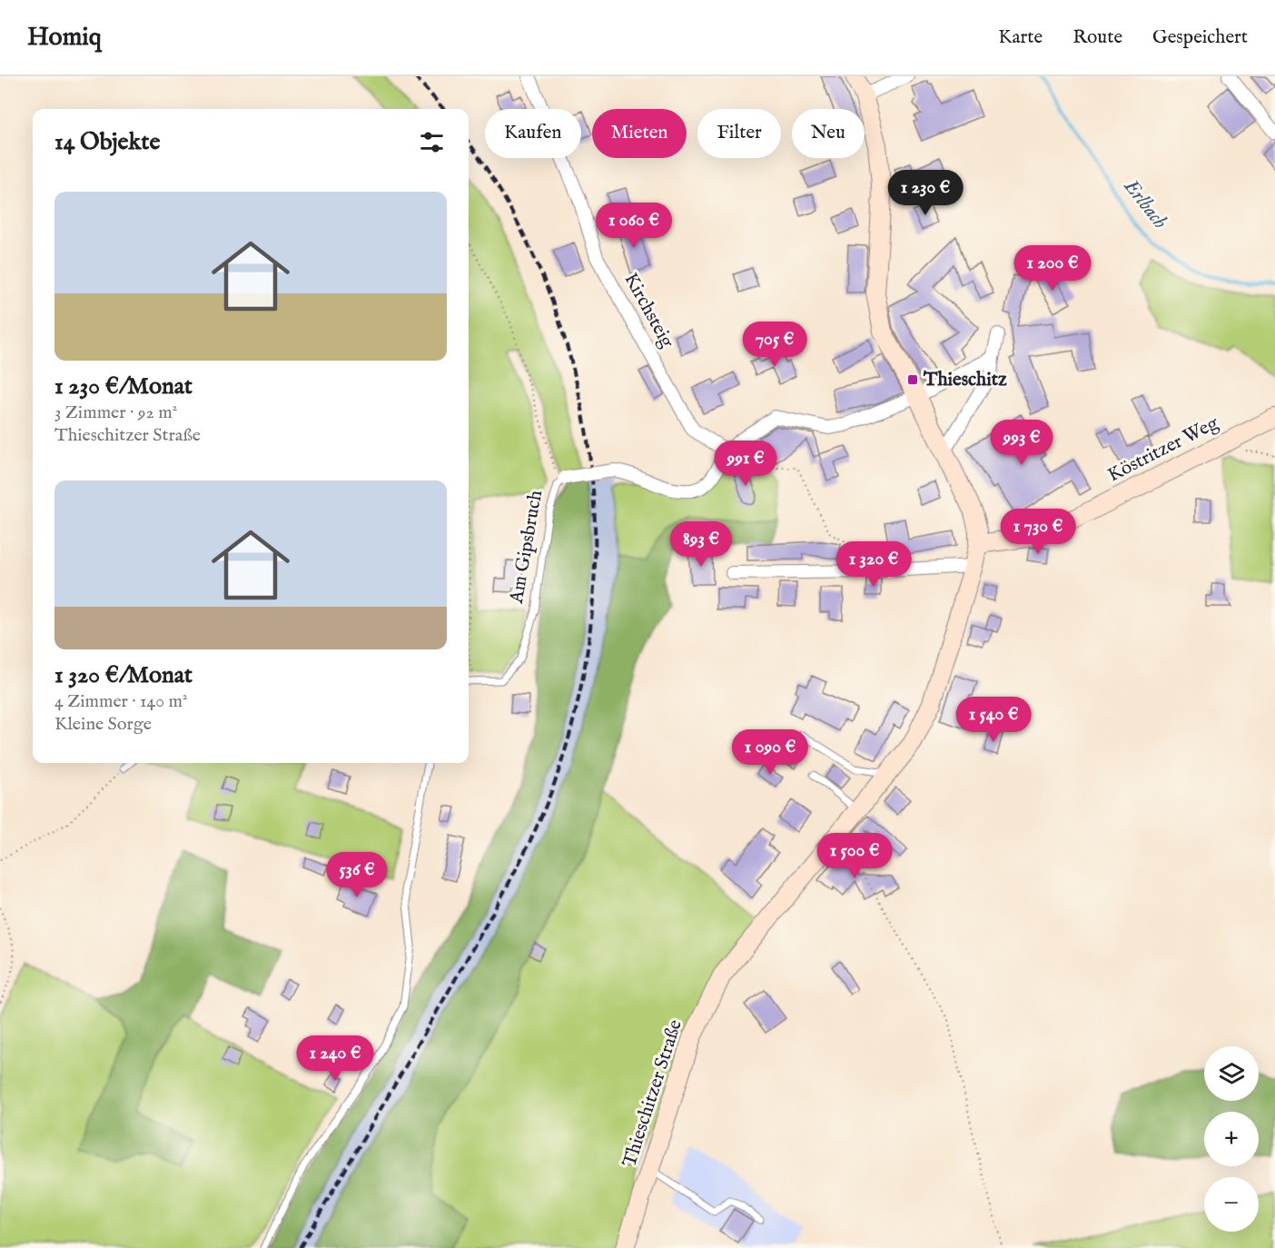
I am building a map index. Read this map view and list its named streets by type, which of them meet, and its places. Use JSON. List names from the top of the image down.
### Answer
{
  "streets": {
    "main road": ["Köstritzer Weg", "Thieschitzer Straße"],
    "street": ["Kirchsteig", "Am Gipsbruch"]
  },
  "crossings": [
    ["Kirchsteig", "Am Gipsbruch"],
    ["Köstritzer Weg", "Thieschitzer Straße"],
    ["Am Gipsbruch", "Thieschitzer Straße"]
  ],
  "water": ["Erlbach"],
  "places": {
    "transit": ["Thieschitz"]
  },
  "page": {
    "header": "Homiq",
    "nav": ["Karte", "Route", "Gespeichert"],
    "chip": [
      "Kaufen",
      "Mieten",
      "Filter",
      "Neu"
    ],
    "heading": "14 Objekte",
    "price": [
      "1 230 €",
      "1 060 €",
      "1 200 €",
      "705 €",
      "993 €",
      "991 €",
      "1 730 €",
      "893 €",
      "1 320 €",
      "1 540 €",
      "1 090 €",
      "1 500 €",
      "536 €",
      "1 240 €"
    ],
    "list": [
      {
        "name": "1 230 €/Monat",
        "note": "3 Zimmer · 92 m² · Thieschitzer Straße"
      },
      {
        "name": "1 320 €/Monat",
        "note": "4 Zimmer · 140 m² · Kleine Sorge"
      }
    ],
    "map_buttons": ["+", "−"]
  }
}
